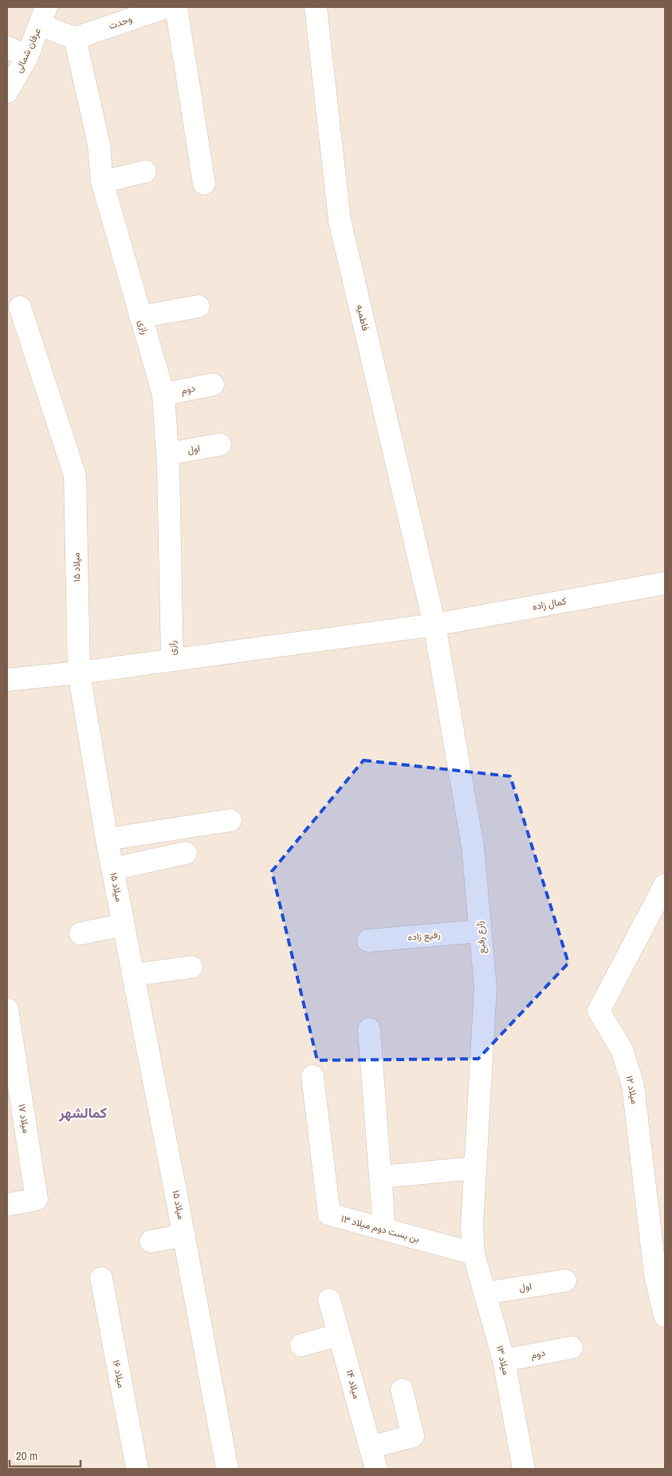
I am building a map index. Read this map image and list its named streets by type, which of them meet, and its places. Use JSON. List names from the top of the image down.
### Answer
{
  "streets": {
    "street": [
      "وحدت",
      "عرفان شمالی",
      "فاطمیه",
      "رازی",
      "دوم",
      "اول",
      "میلاد ۱۵",
      "کمال زاده",
      "رفیع زاده",
      "زارع رفیع",
      "میلاد ۱۲",
      "میلاد ۱۷",
      "بن بست دوم میلاد ۱۳",
      "میلاد ۱۳",
      "میلاد ۱۶",
      "میلاد ۱۴"
    ]
  },
  "crossings": [
    ["وحدت", "رازی"],
    ["فاطمیه", "کمال زاده"],
    ["فاطمیه", "زارع رفیع"],
    ["رازی", "دوم"],
    ["رازی", "اول"],
    ["رازی", "کمال زاده"],
    ["دوم", "میلاد ۱۳"],
    ["اول", "میلاد ۱۳"],
    ["میلاد ۱۵", "کمال زاده"],
    ["کمال زاده", "زارع رفیع"],
    ["رفیع زاده", "زارع رفیع"],
    ["زارع رفیع", "بن بست دوم میلاد ۱۳"],
    ["زارع رفیع", "میلاد ۱۳"],
    ["بن بست دوم میلاد ۱۳", "میلاد ۱۳"]
  ],
  "districts": ["کمالشهر"],
  "scale_bar": "20 m"
}
